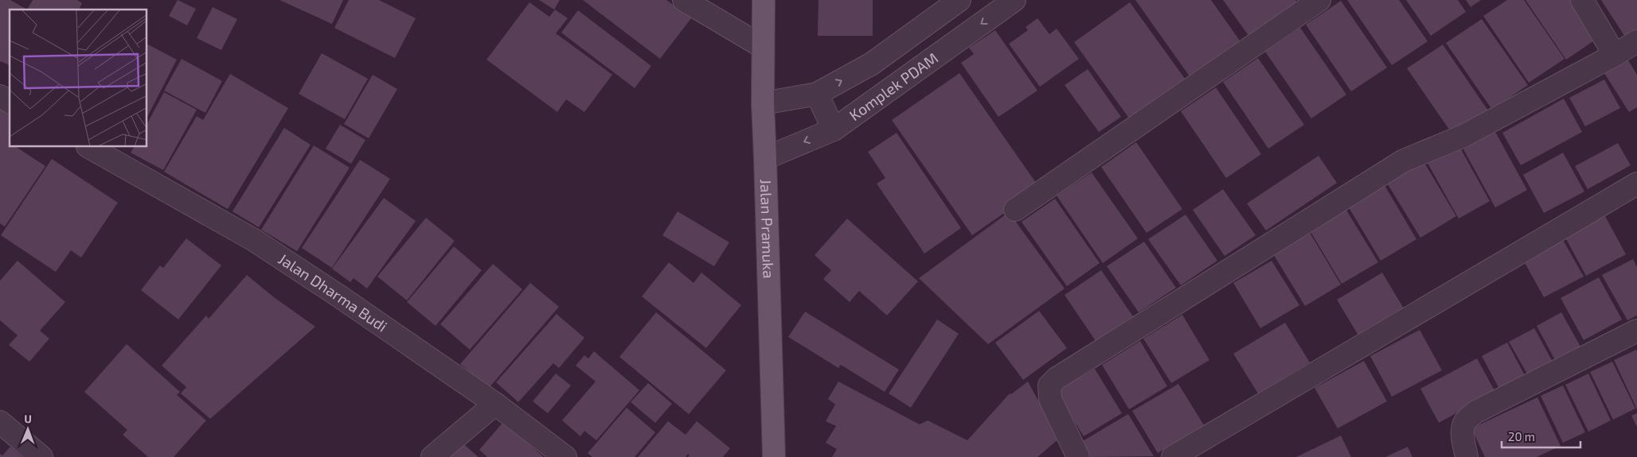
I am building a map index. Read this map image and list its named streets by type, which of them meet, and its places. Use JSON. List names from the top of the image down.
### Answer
{
  "streets": {
    "main road": ["Jalan Pramuka"],
    "street": ["Komplek PDAM", "Jalan Dharma Budi"]
  },
  "crossings": [
    ["Komplek PDAM", "Jalan Pramuka"]
  ],
  "scale_bar": "20 m",
  "north": "top"
}
